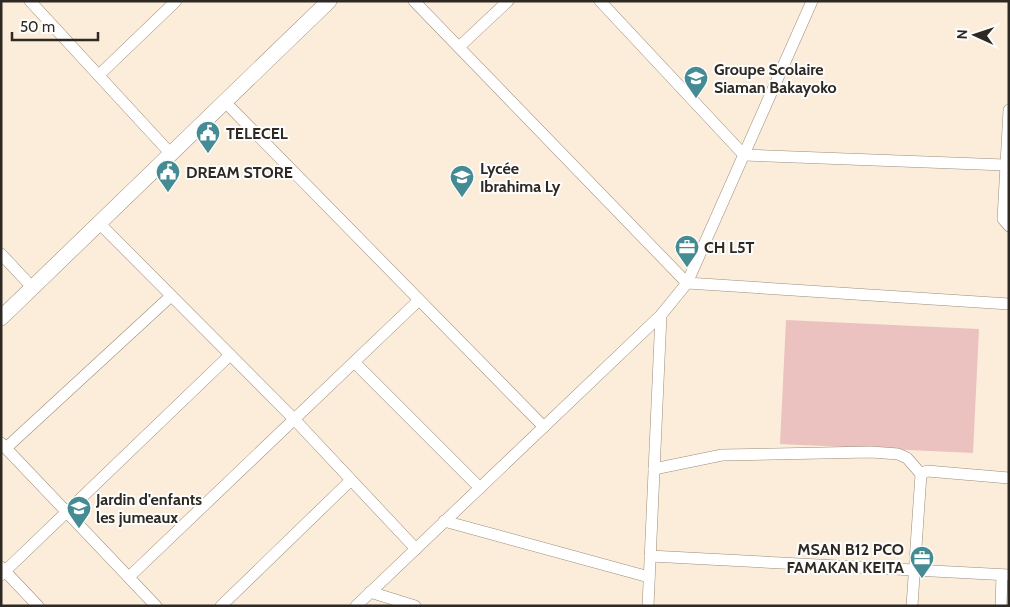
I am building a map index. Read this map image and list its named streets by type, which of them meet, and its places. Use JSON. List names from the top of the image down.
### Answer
{
  "places": {
    "school or university": ["Groupe Scolaire Siaman Bakayoko", "Lycée Ibrahima Ly", "Jardin d'enfants les jumeaux"],
    "public building": ["TELECEL", "DREAM STORE"],
    "office": ["CH L5T", "MSAN B12 PCO FAMAKAN KEITA"]
  },
  "scale_bar": "50 m",
  "north": "left"
}
